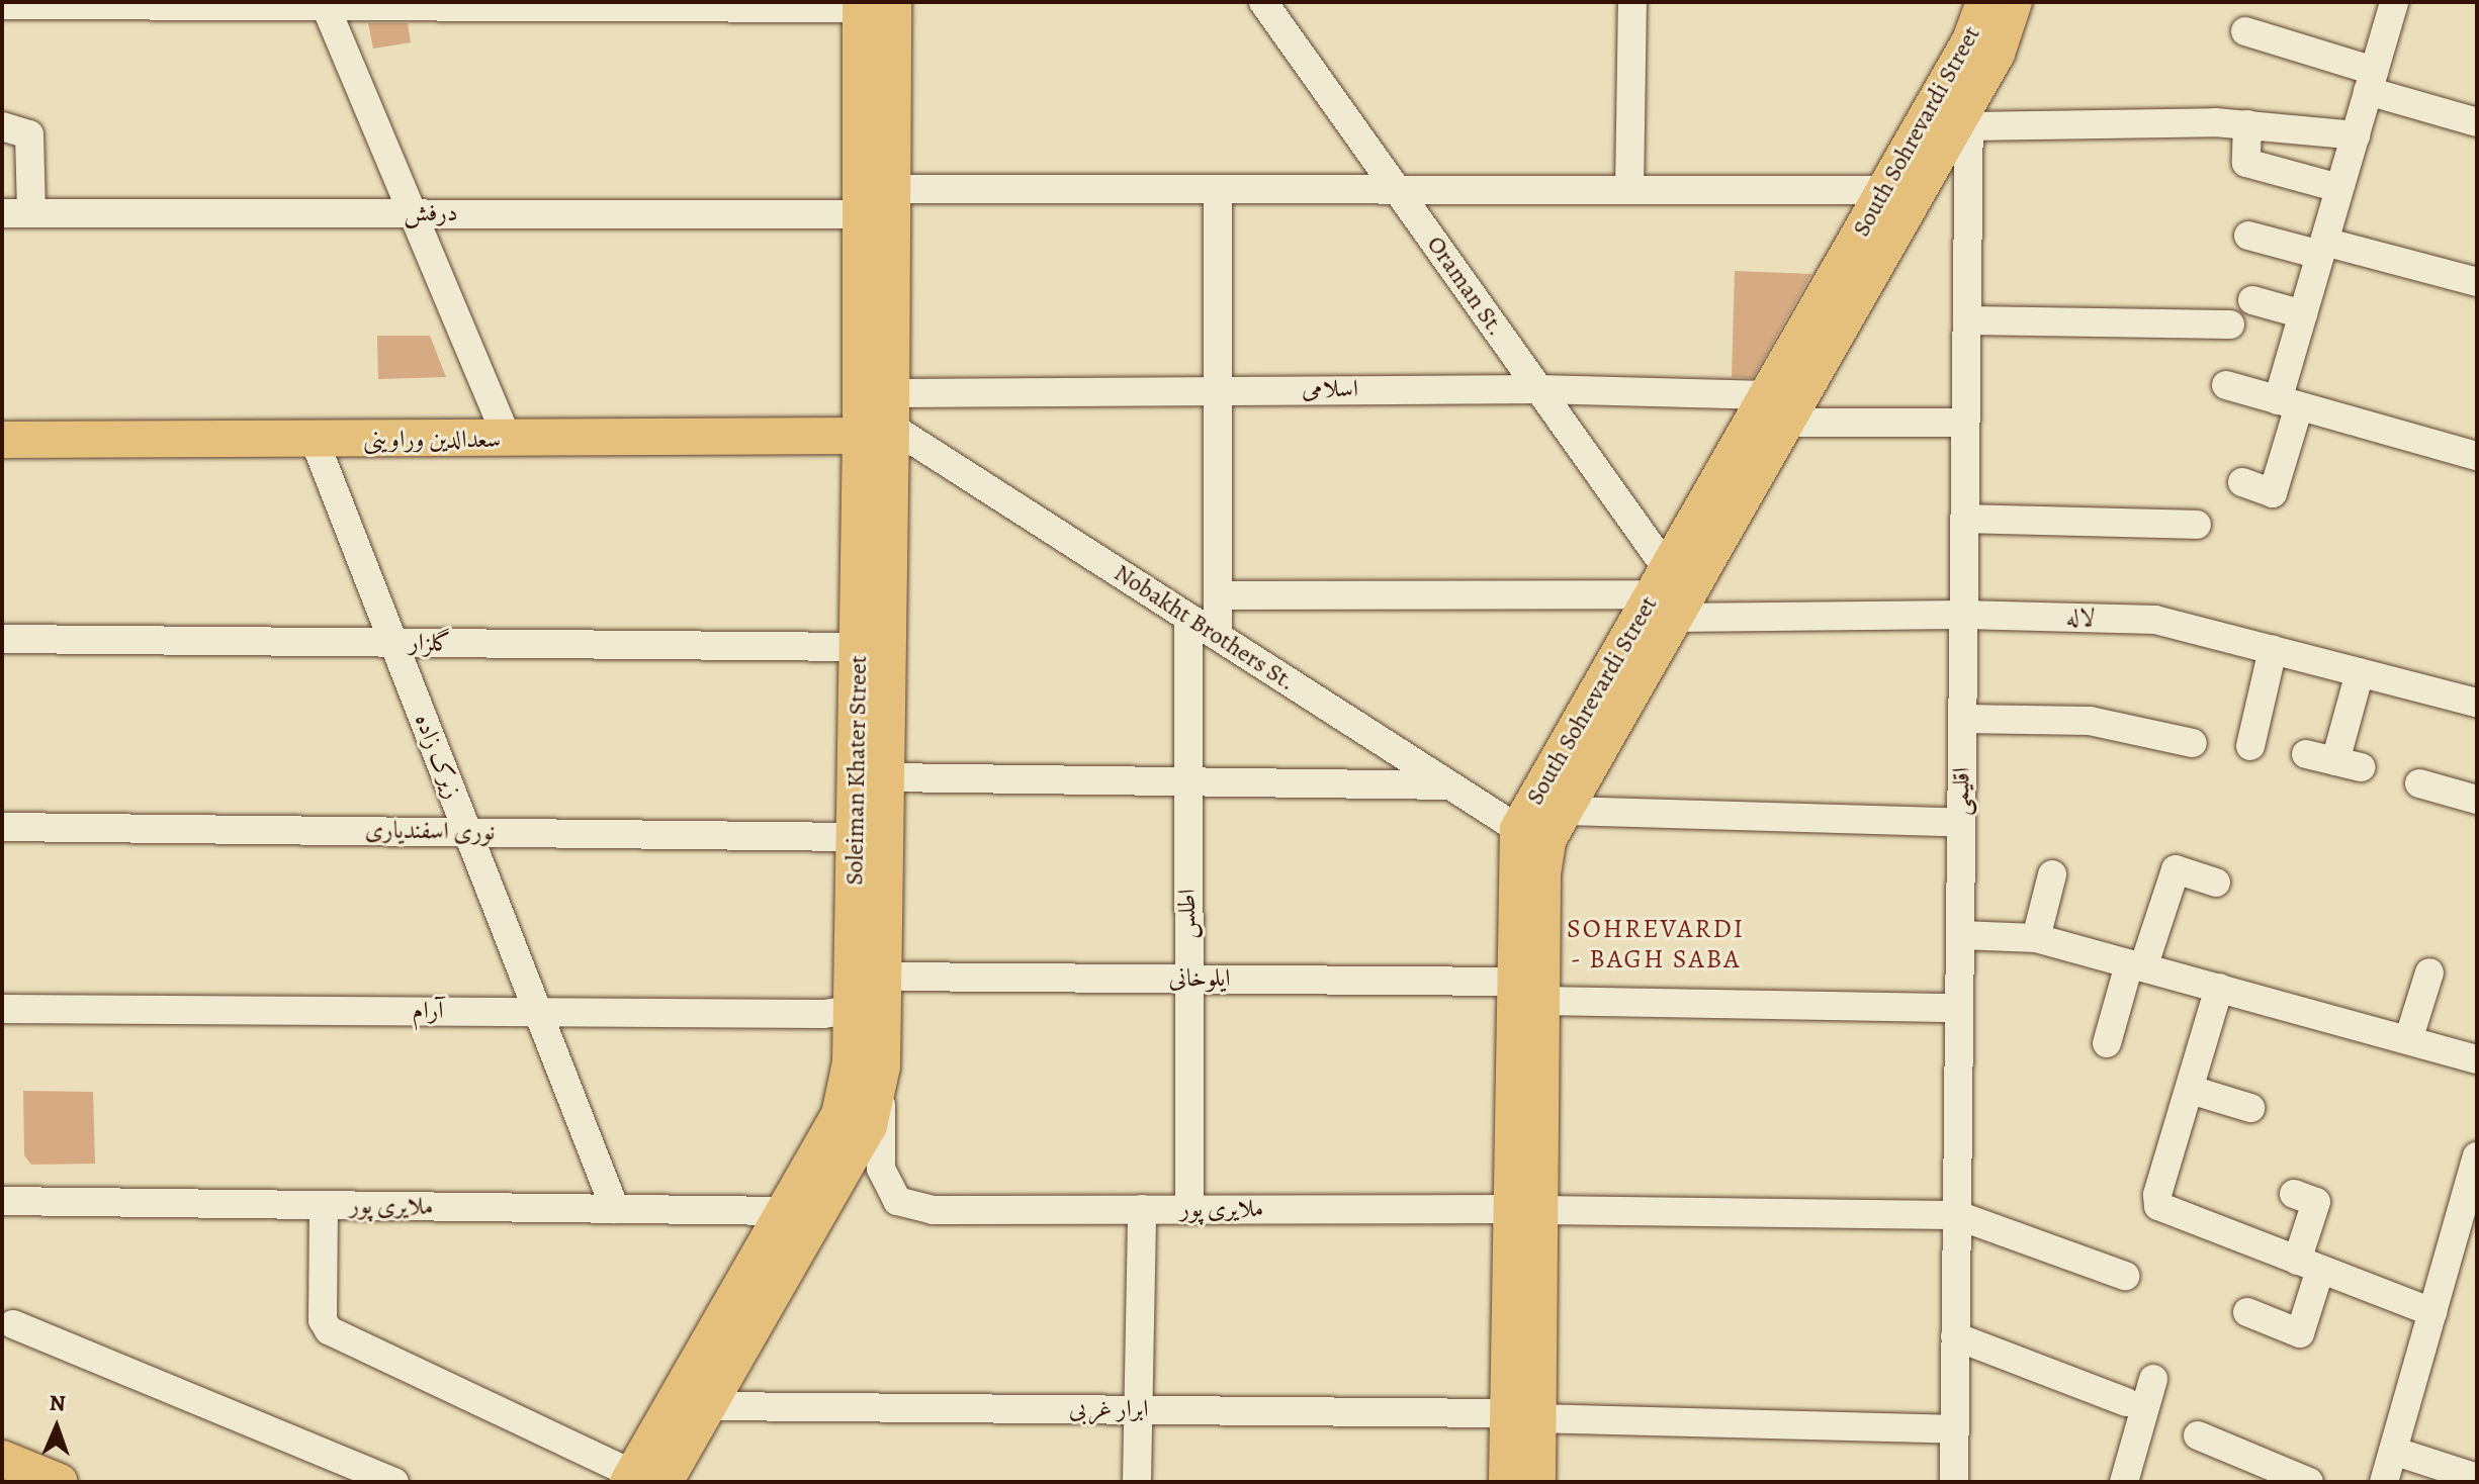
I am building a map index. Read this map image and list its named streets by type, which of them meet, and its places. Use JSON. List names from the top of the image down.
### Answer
{
  "streets": {
    "main road": ["South Sohrevardi Street", "سعدالدین وراوینی", "Soleiman Khater Street"],
    "street": [
      "درفش",
      "Oraman St.",
      "اسلامی",
      "لاله",
      "Nobakht Brothers St.",
      "گلزار",
      "زیرک زاده",
      "اقلیمی",
      "نوری اسفندیاری",
      "اطلس",
      "ایلوخانی",
      "آرام",
      "ملایری پور",
      "ابرار غربی"
    ]
  },
  "crossings": [
    ["South Sohrevardi Street", "Oraman St."],
    ["South Sohrevardi Street", "اسلامی"],
    ["South Sohrevardi Street", "لاله"],
    ["South Sohrevardi Street", "Nobakht Brothers St."],
    ["South Sohrevardi Street", "اقلیمی"],
    ["South Sohrevardi Street", "ایلوخانی"],
    ["South Sohrevardi Street", "ملایری پور"],
    ["South Sohrevardi Street", "ابرار غربی"],
    ["درفش", "Soleiman Khater Street"],
    ["Oraman St.", "اسلامی"],
    ["Oraman St.", "لاله"],
    ["اسلامی", "سعدالدین وراوینی"],
    ["اسلامی", "Nobakht Brothers St."],
    ["اسلامی", "Soleiman Khater Street"],
    ["اسلامی", "اقلیمی"],
    ["سعدالدین وراوینی", "Nobakht Brothers St."],
    ["سعدالدین وراوینی", "زیرک زاده"],
    ["سعدالدین وراوینی", "Soleiman Khater Street"],
    ["لاله", "اقلیمی"],
    ["Nobakht Brothers St.", "Soleiman Khater Street"],
    ["Nobakht Brothers St.", "اطلس"],
    ["گلزار", "زیرک زاده"],
    ["گلزار", "Soleiman Khater Street"],
    ["زیرک زاده", "نوری اسفندیاری"],
    ["زیرک زاده", "آرام"],
    ["زیرک زاده", "ملایری پور"],
    ["Soleiman Khater Street", "نوری اسفندیاری"],
    ["Soleiman Khater Street", "ایلوخانی"],
    ["Soleiman Khater Street", "آرام"],
    ["Soleiman Khater Street", "ملایری پور"],
    ["Soleiman Khater Street", "ابرار غربی"],
    ["اقلیمی", "ایلوخانی"],
    ["اقلیمی", "ملایری پور"],
    ["اقلیمی", "ابرار غربی"],
    ["اطلس", "ایلوخانی"],
    ["اطلس", "ملایری پور"]
  ],
  "districts": ["SOHREVARDI - BAGH SABA"],
  "north": "top"
}
